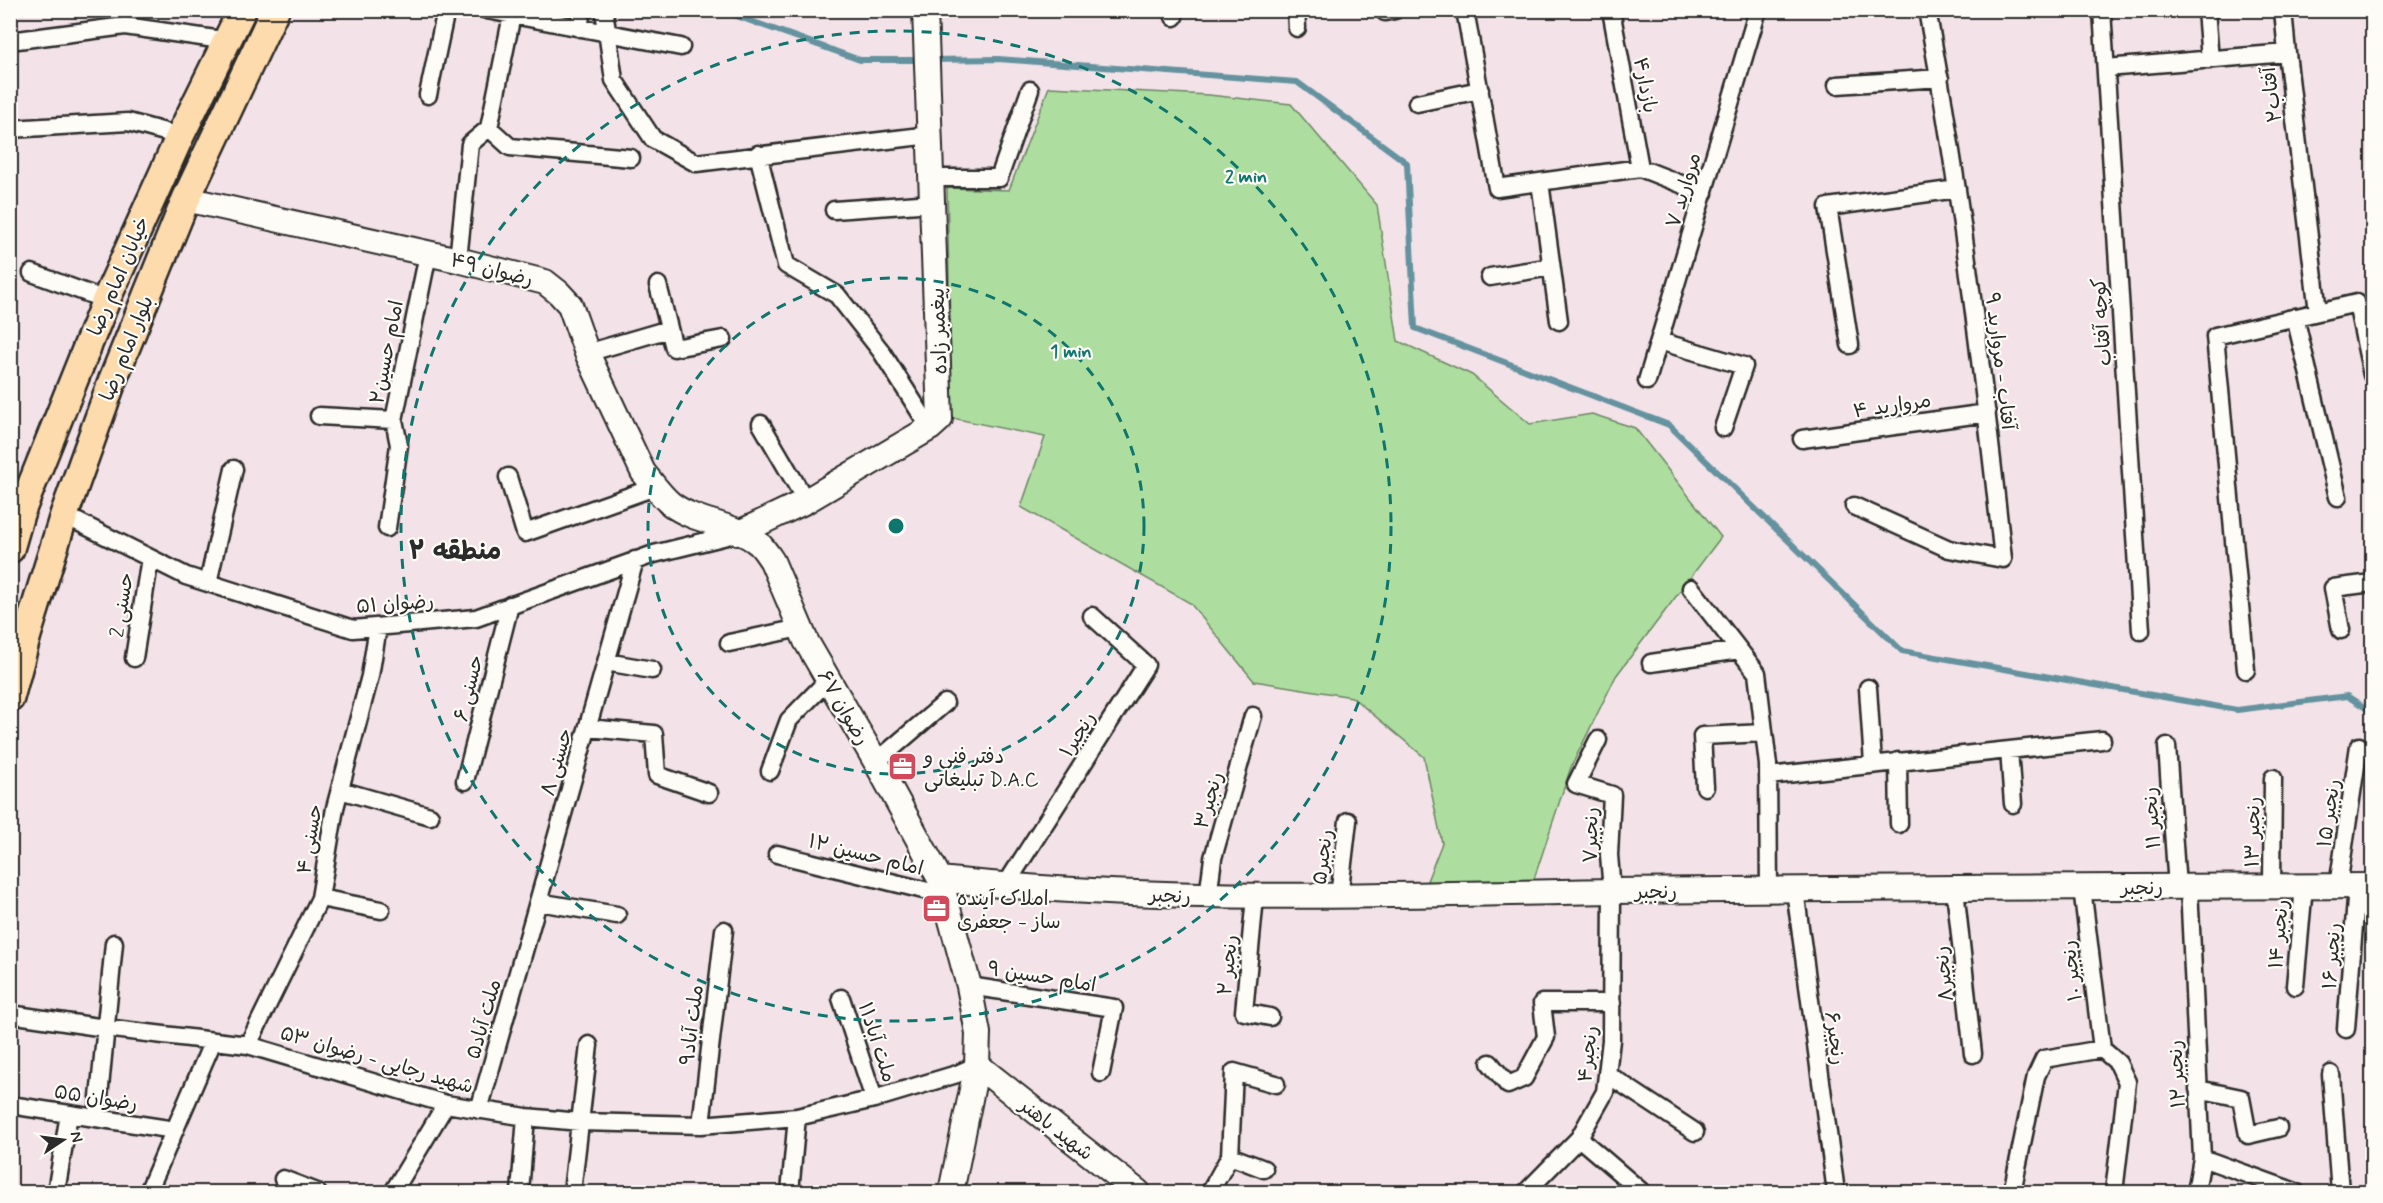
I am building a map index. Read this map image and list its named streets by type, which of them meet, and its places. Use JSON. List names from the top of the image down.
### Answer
{
  "streets": {
    "main road": ["خیابان امام رضا", "بلوار امام رضا"],
    "street": [
      "بازدار۴",
      "آفتاب۲",
      "مروارید ۷",
      "رضوان ۴۹",
      "کوچه آفتاب",
      "پیغمبر زاده",
      "امام حسین۲",
      "آفتاب - مروارید ۹",
      "مروارید ۴",
      "رضوان ۵۱",
      "حسنی 2",
      "حسنی ۶",
      "رضوان ۶۷",
      "رنجبر۱",
      "حسنی ۸",
      "رنجبر۳",
      "رنجبر ۱۵",
      "رنجبر ۱۱",
      "رنجبر ۱۳",
      "رنجبر۷",
      "حسنی ۴",
      "امام حسین ۱۲",
      "رنجبر۵",
      "رنجبر",
      "رنجبر ۱۴",
      "رنجبر ۱۶",
      "رنجبر ۲",
      "رنجبر ۱۰",
      "رنجبر۸",
      "امام حسین ۹",
      "ملت آباد۵",
      "ملت آباد۹",
      "رنجبر۶",
      "ملت آباد۱۱",
      "رنجبر۴",
      "شهید رجایی - رضوان ۵۳",
      "رنجبر ۱۲",
      "رضوان ۵۵",
      "شهید باهنر"
    ]
  },
  "crossings": [
    ["آفتاب۲", "کوچه آفتاب"],
    ["رضوان ۴۹", "بلوار امام رضا"],
    ["رضوان ۴۹", "امام حسین۲"],
    ["رضوان ۴۹", "رضوان ۵۱"],
    ["رضوان ۴۹", "رضوان ۶۷"],
    ["بلوار امام رضا", "رضوان ۵۱"],
    ["آفتاب - مروارید ۹", "مروارید ۴"],
    ["رضوان ۵۱", "حسنی 2"],
    ["رضوان ۵۱", "حسنی ۶"],
    ["رضوان ۵۱", "رضوان ۶۷"],
    ["رضوان ۵۱", "حسنی ۸"],
    ["رضوان ۵۱", "حسنی ۴"],
    ["رضوان ۶۷", "امام حسین ۱۲"],
    ["رضوان ۶۷", "رنجبر"],
    ["رضوان ۶۷", "امام حسین ۹"],
    ["رضوان ۶۷", "شهید رجایی - رضوان ۵۳"],
    ["رضوان ۶۷", "شهید باهنر"],
    ["رنجبر۱", "رنجبر"],
    ["حسنی ۸", "ملت آباد۵"],
    ["رنجبر۳", "رنجبر"],
    ["رنجبر ۱۵", "رنجبر"],
    ["رنجبر ۱۵", "رنجبر ۱۶"],
    ["رنجبر ۱۱", "رنجبر"],
    ["رنجبر ۱۱", "رنجبر ۱۲"],
    ["رنجبر ۱۳", "رنجبر"],
    ["رنجبر۷", "رنجبر"],
    ["رنجبر۷", "رنجبر۴"],
    ["حسنی ۴", "شهید رجایی - رضوان ۵۳"],
    ["امام حسین ۱۲", "رنجبر"],
    ["رنجبر۵", "رنجبر"],
    ["رنجبر", "رنجبر ۱۴"],
    ["رنجبر", "رنجبر ۱۶"],
    ["رنجبر", "رنجبر ۲"],
    ["رنجبر", "رنجبر ۱۰"],
    ["رنجبر", "رنجبر۸"],
    ["رنجبر", "رنجبر۶"],
    ["رنجبر", "رنجبر۴"],
    ["رنجبر", "رنجبر ۱۲"],
    ["ملت آباد۵", "شهید رجایی - رضوان ۵۳"],
    ["ملت آباد۹", "شهید رجایی - رضوان ۵۳"],
    ["ملت آباد۱۱", "شهید رجایی - رضوان ۵۳"],
    ["شهید رجایی - رضوان ۵۳", "شهید باهنر"]
  ],
  "districts": ["منطقه ۲"],
  "places": {
    "office": ["دفتر فنی و تبلیغاتی D.A.C", "املاک آینده ساز - جعفری"]
  },
  "north": "right",
  "rings": ["2 min", "1 min"]
}
